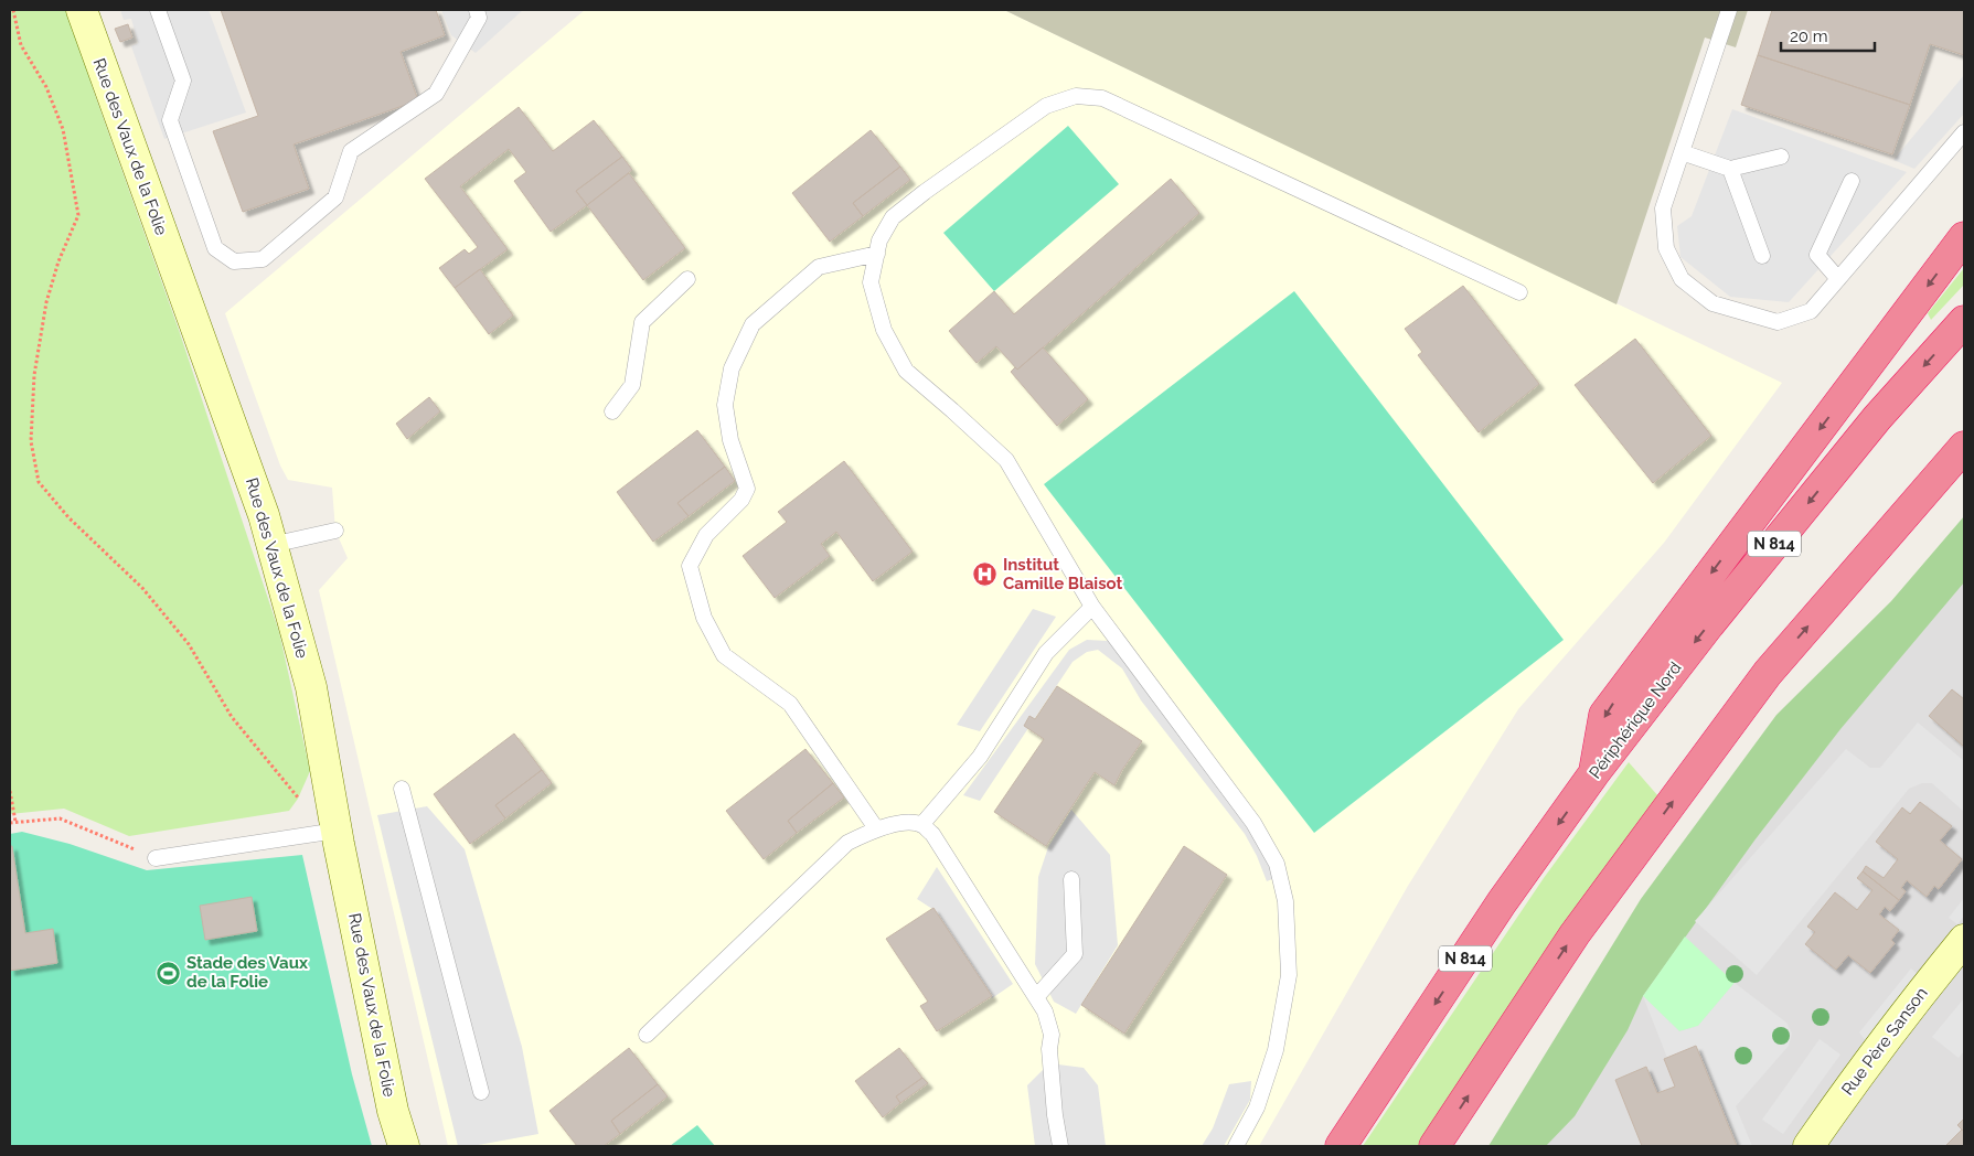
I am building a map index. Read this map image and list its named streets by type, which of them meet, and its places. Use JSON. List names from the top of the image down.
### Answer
{
  "streets": {
    "highway": ["N 814", "Périphérique Nord"],
    "street": ["Rue des Vaux de la Folie", "Rue Père Sanson"]
  },
  "places": {
    "hospital": ["Institut Camille Blaisot"],
    "sports": ["Stade des Vaux de la Folie"]
  },
  "scale_bar": "20 m"
}
